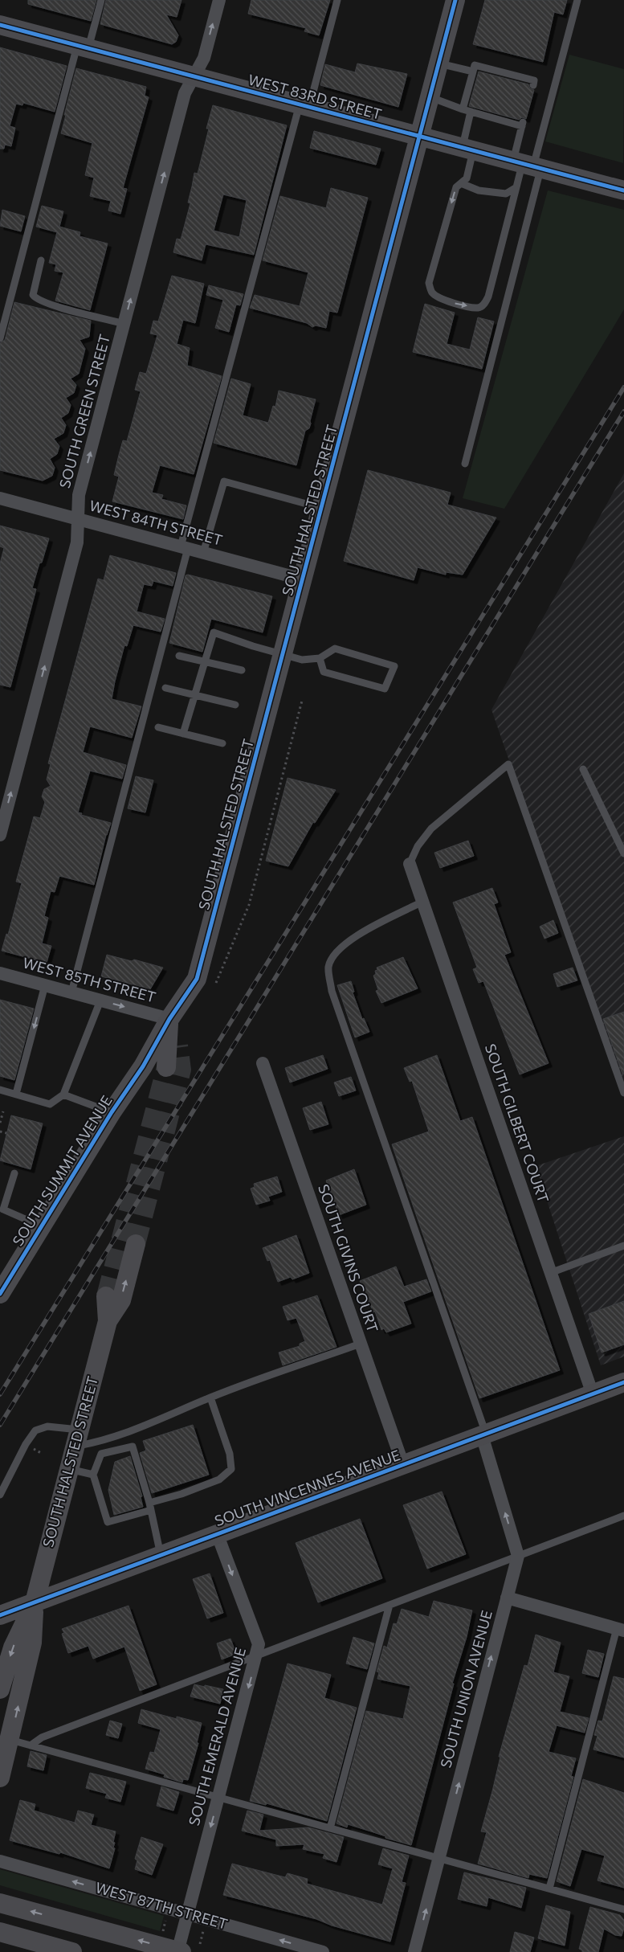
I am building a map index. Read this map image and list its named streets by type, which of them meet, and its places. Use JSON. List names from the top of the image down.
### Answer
{
  "streets": {
    "main road": [
      "WEST 83RD STREET",
      "SOUTH HALSTED STREET",
      "SOUTH SUMMIT AVENUE",
      "SOUTH VINCENNES AVENUE"
    ],
    "street": [
      "SOUTH GREEN STREET",
      "WEST 84TH STREET",
      "WEST 85TH STREET",
      "SOUTH GILBERT COURT",
      "SOUTH GIVINS COURT",
      "SOUTH UNION AVENUE",
      "SOUTH EMERALD AVENUE",
      "WEST 87TH STREET"
    ]
  },
  "crossings": [
    ["WEST 83RD STREET", "SOUTH GREEN STREET"],
    ["WEST 83RD STREET", "SOUTH HALSTED STREET"],
    ["SOUTH GREEN STREET", "WEST 84TH STREET"],
    ["SOUTH HALSTED STREET", "WEST 84TH STREET"],
    ["SOUTH HALSTED STREET", "WEST 85TH STREET"],
    ["SOUTH HALSTED STREET", "SOUTH SUMMIT AVENUE"],
    ["SOUTH HALSTED STREET", "SOUTH VINCENNES AVENUE"],
    ["WEST 85TH STREET", "SOUTH SUMMIT AVENUE"],
    ["SOUTH GILBERT COURT", "SOUTH VINCENNES AVENUE"],
    ["SOUTH GIVINS COURT", "SOUTH VINCENNES AVENUE"],
    ["SOUTH VINCENNES AVENUE", "SOUTH EMERALD AVENUE"],
    ["SOUTH EMERALD AVENUE", "WEST 87TH STREET"]
  ],
  "one_way": [
    "SOUTH GREEN STREET",
    "WEST 85TH STREET",
    "SOUTH UNION AVENUE",
    "SOUTH EMERALD AVENUE",
    "WEST 87TH STREET"
  ]
}
